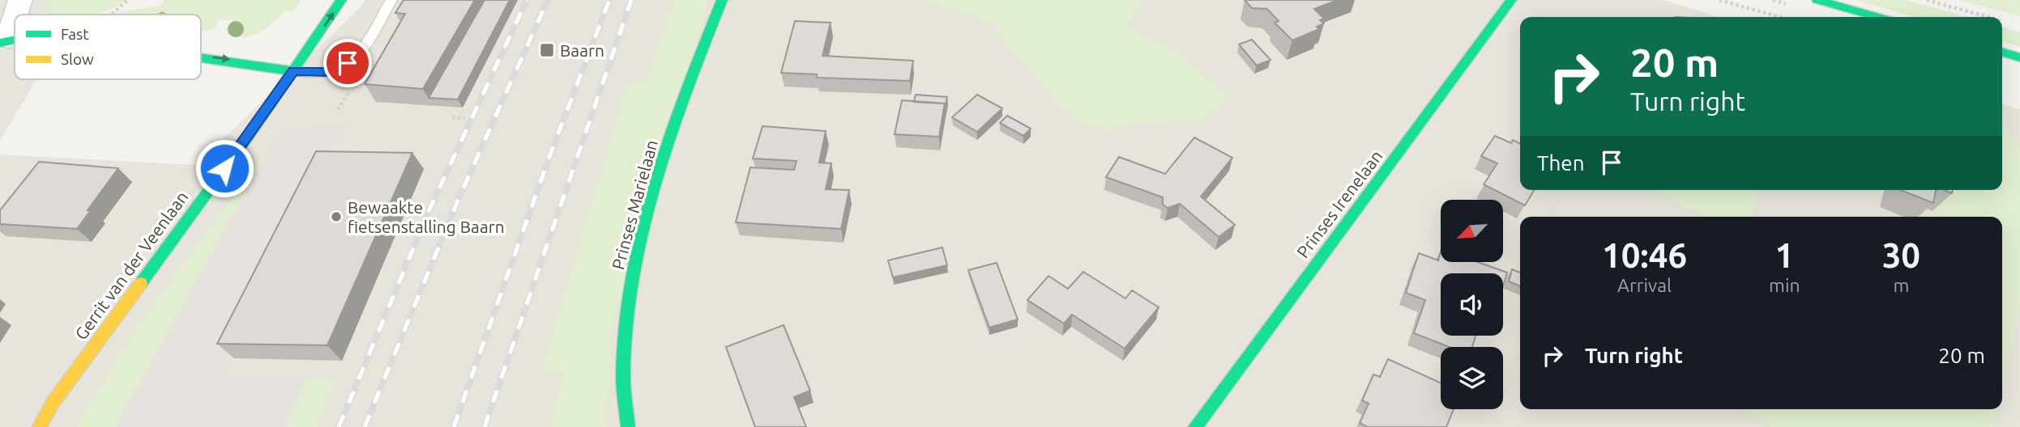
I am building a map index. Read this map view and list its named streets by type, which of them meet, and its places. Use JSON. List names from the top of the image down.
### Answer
{
  "streets": {
    "street": ["Prinses Irenelaan", "Prinses Marielaan", "Gerrit van der Veenlaan"]
  },
  "places": {
    "transit": ["Baarn"],
    "other": ["Bewaakte fietsenstalling Baarn"]
  },
  "legend": ["Fast", "Slow"],
  "north": "bottom left",
  "page": {
    "turn": ["20 m", "Turn right"],
    "then": "Then",
    "eta": [
      "10:46",
      "Arrival",
      "1",
      "min",
      "30",
      "m"
    ],
    "list": [
      {
        "name": "Turn right",
        "value": "20 m"
      }
    ]
  }
}
